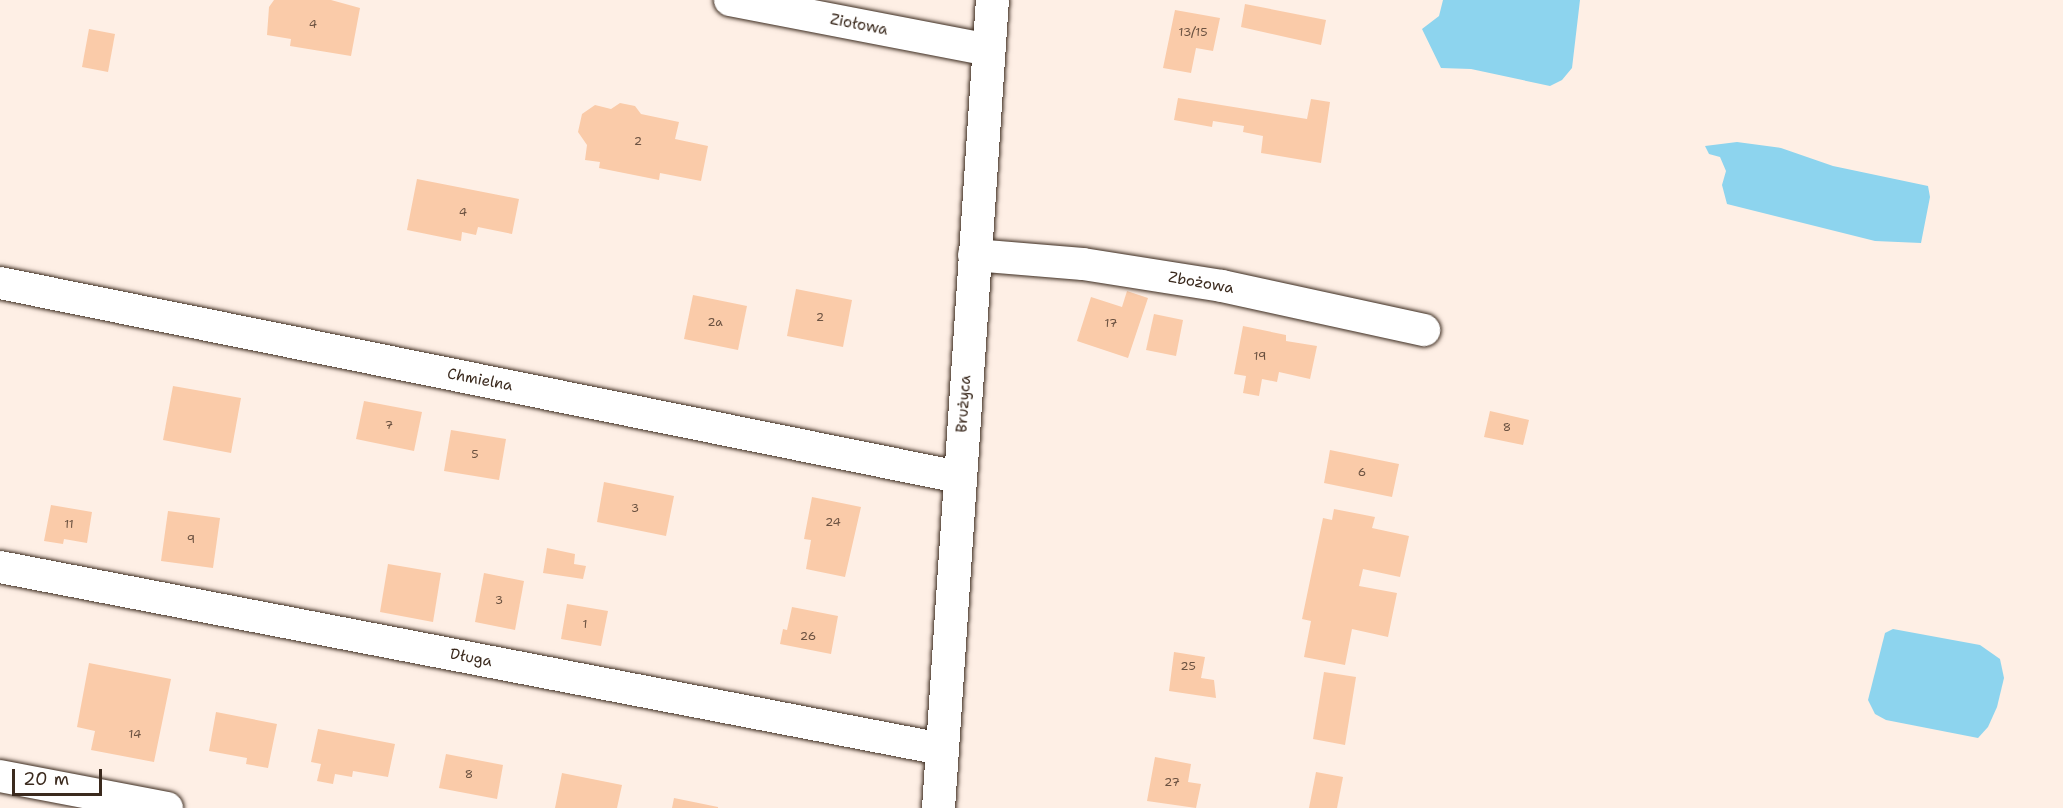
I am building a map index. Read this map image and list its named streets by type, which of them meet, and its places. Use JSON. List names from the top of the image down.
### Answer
{
  "streets": {
    "street": [
      "Ziołowa",
      "Zbożowa",
      "Chmielna",
      "Brużyca",
      "Długa"
    ]
  },
  "crossings": [
    ["Ziołowa", "Brużyca"],
    ["Zbożowa", "Brużyca"],
    ["Chmielna", "Brużyca"],
    ["Brużyca", "Długa"]
  ],
  "house_numbers": [
    "4",
    "13/15",
    "2",
    "4",
    "2",
    "2a",
    "17",
    "19",
    "7",
    "8",
    "5",
    "6",
    "3",
    "24",
    "11",
    "9",
    "3",
    "1",
    "26",
    "25",
    "14",
    "8",
    "27"
  ],
  "scale_bar": "20 m"
}
